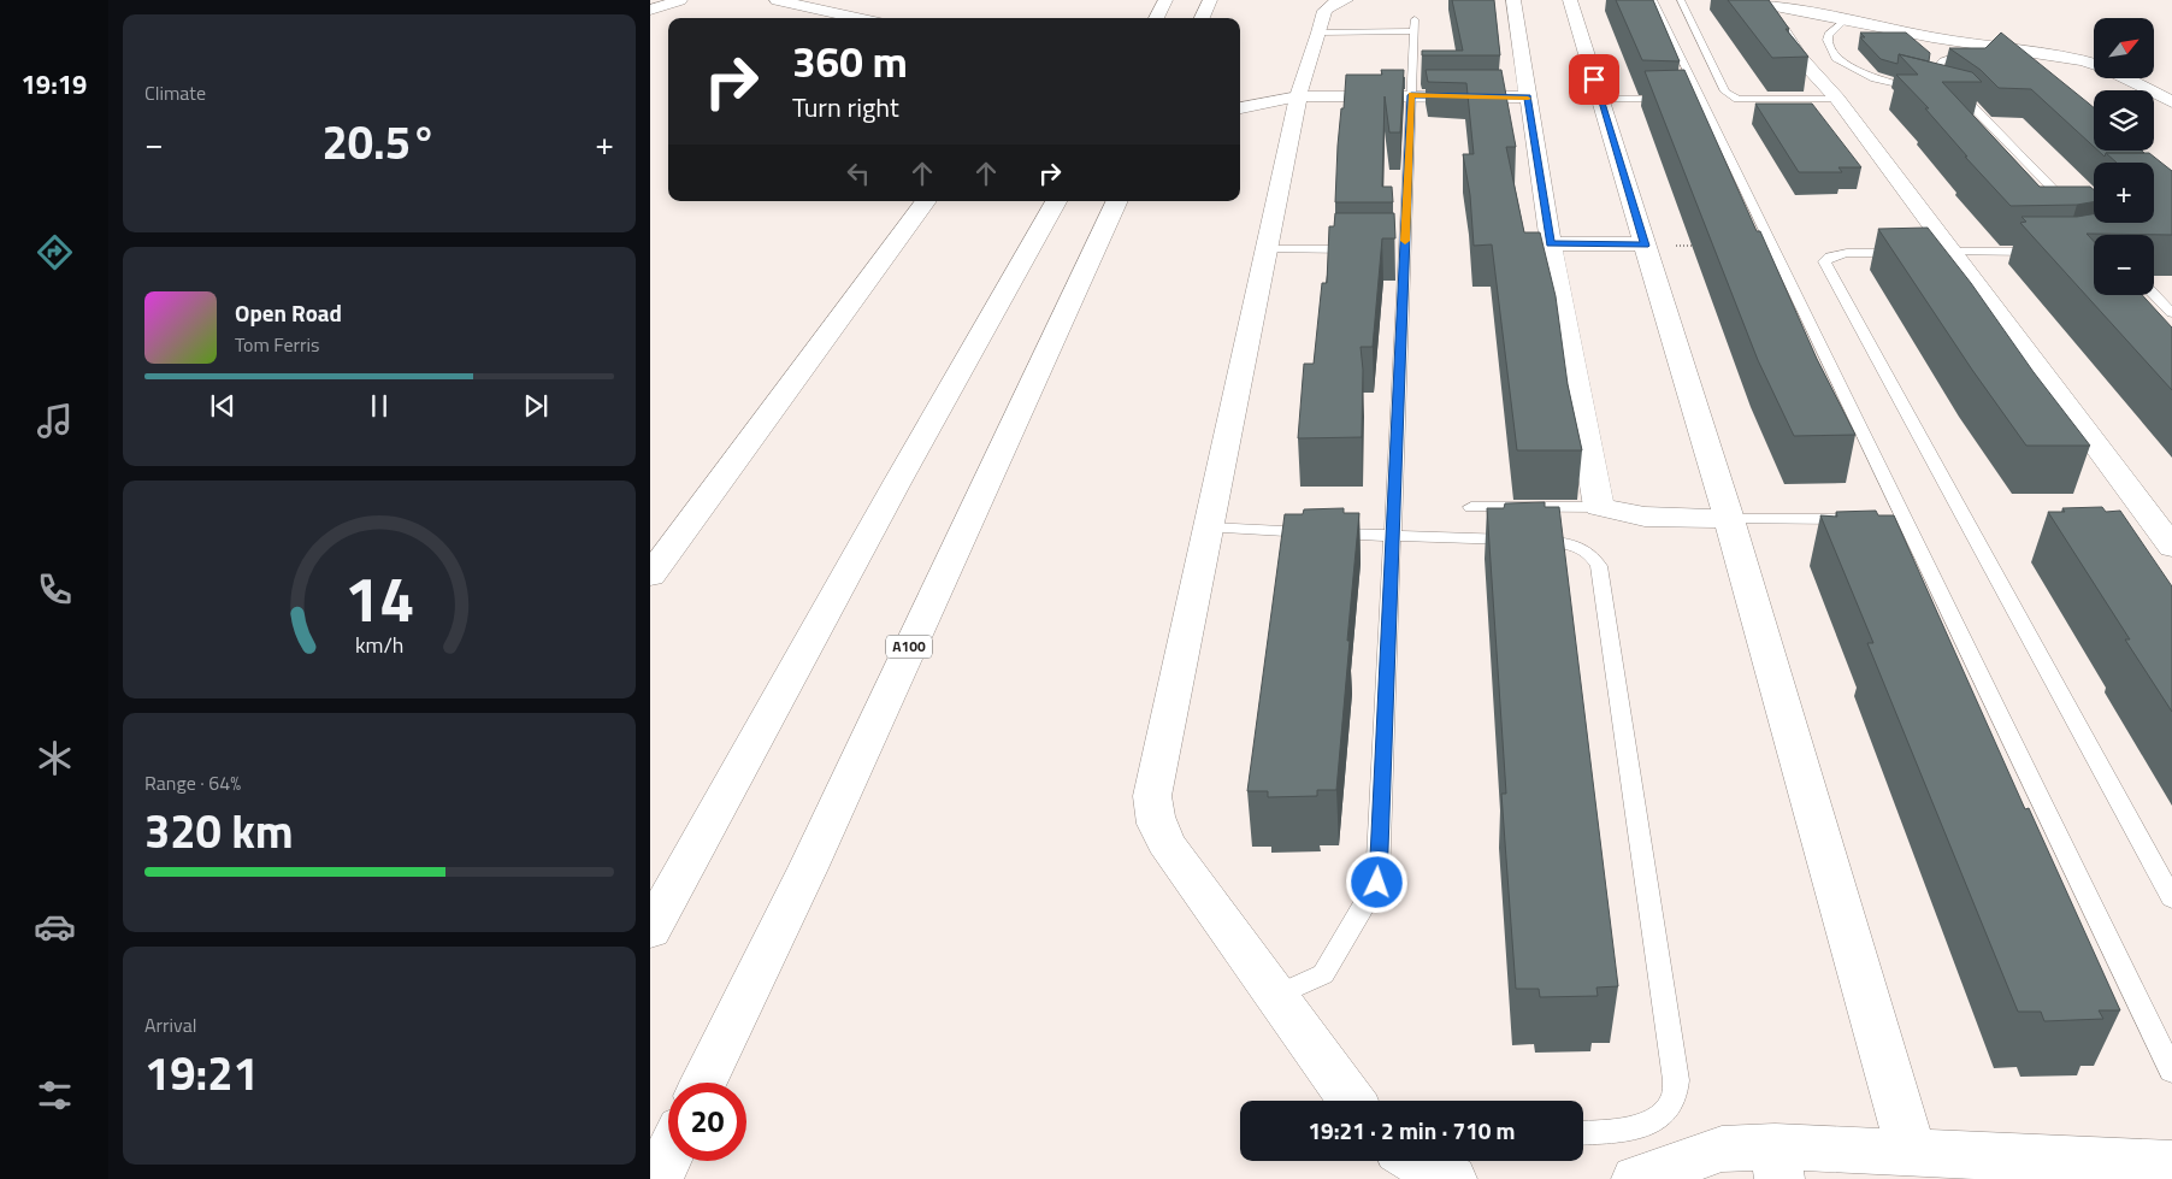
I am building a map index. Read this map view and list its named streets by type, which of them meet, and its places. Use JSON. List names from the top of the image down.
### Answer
{
  "streets": {
    "main road": ["A100"]
  },
  "north": "top right",
  "page": {
    "tabs": "19:19",
    "tile": [
      "Climate",
      ["Range · 64%", "320 km"],
      ["Arrival", "19:21"]
    ],
    "map_buttons": ["+", "−"],
    "turn": ["360 m", "Turn right"],
    "heat": ["−", "20.5°", "+"],
    "song": ["Open Road", "Tom Ferris"],
    "limit": "20",
    "trip": "19:21 · 2 min · 710 m",
    "gauge": ["14", "km/h"]
  }
}
